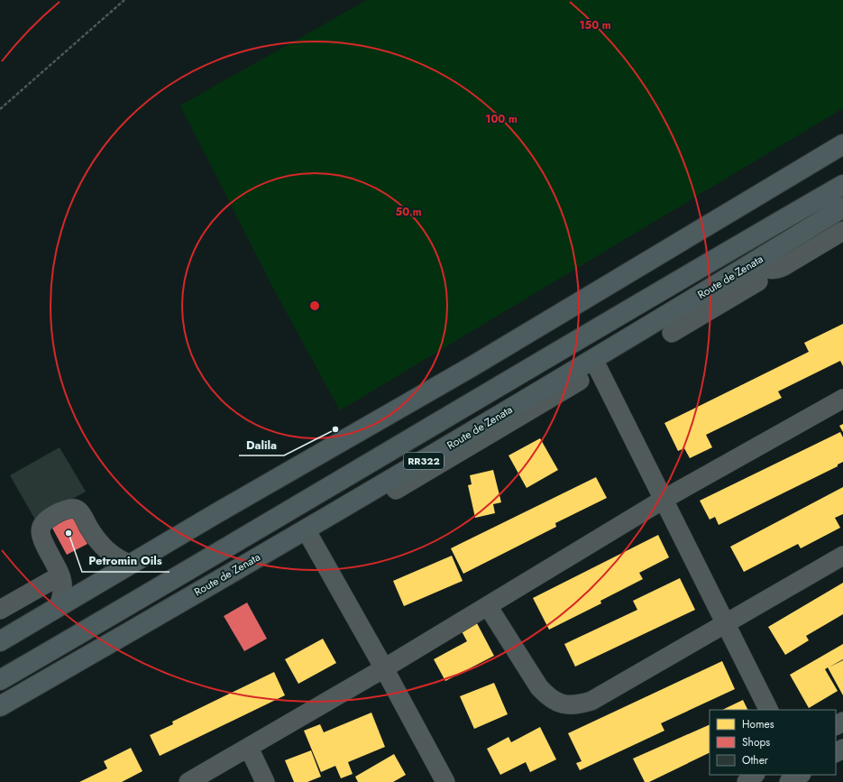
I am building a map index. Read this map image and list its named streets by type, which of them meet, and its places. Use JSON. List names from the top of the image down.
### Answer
{
  "streets": {
    "main road": ["Route de Zenata", "RR322"]
  },
  "places": ["Dalila", "Petromin Oils"],
  "legend": ["Homes", "Shops", "Other"],
  "rings": ["150 m", "100 m", "50 m"]
}
